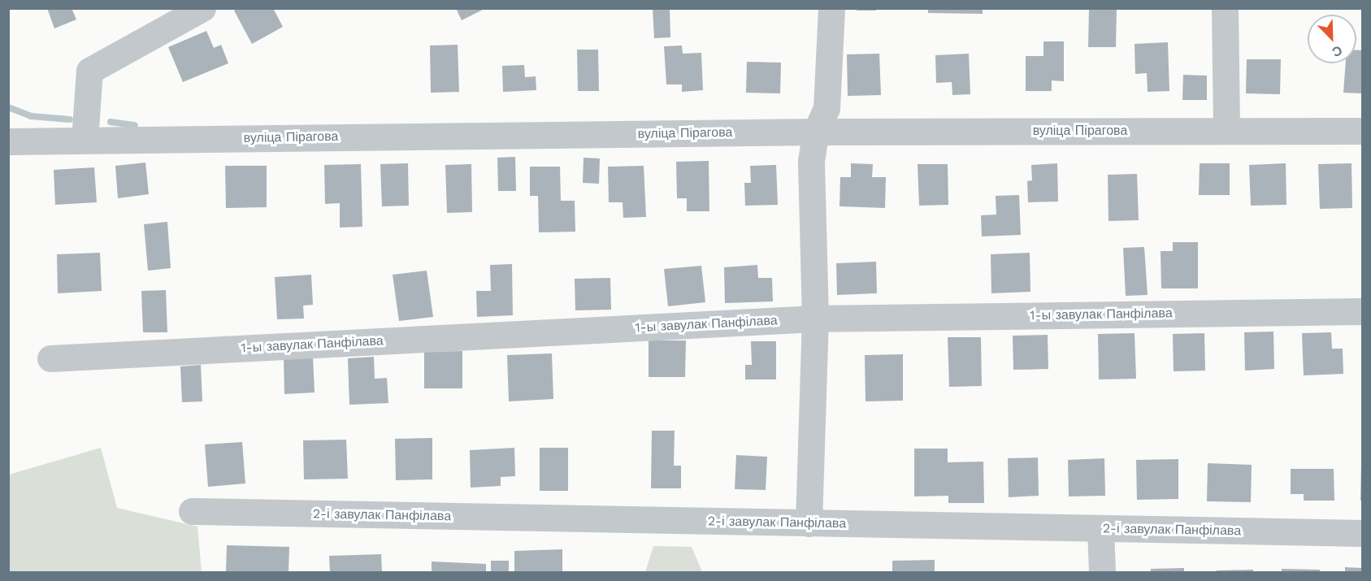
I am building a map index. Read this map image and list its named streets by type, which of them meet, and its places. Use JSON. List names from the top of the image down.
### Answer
{
  "streets": {
    "street": ["вуліца Пірагова", "1-ы завулак Панфілава", "2-і завулак Панфілава"]
  },
  "north": "bottom right"
}
